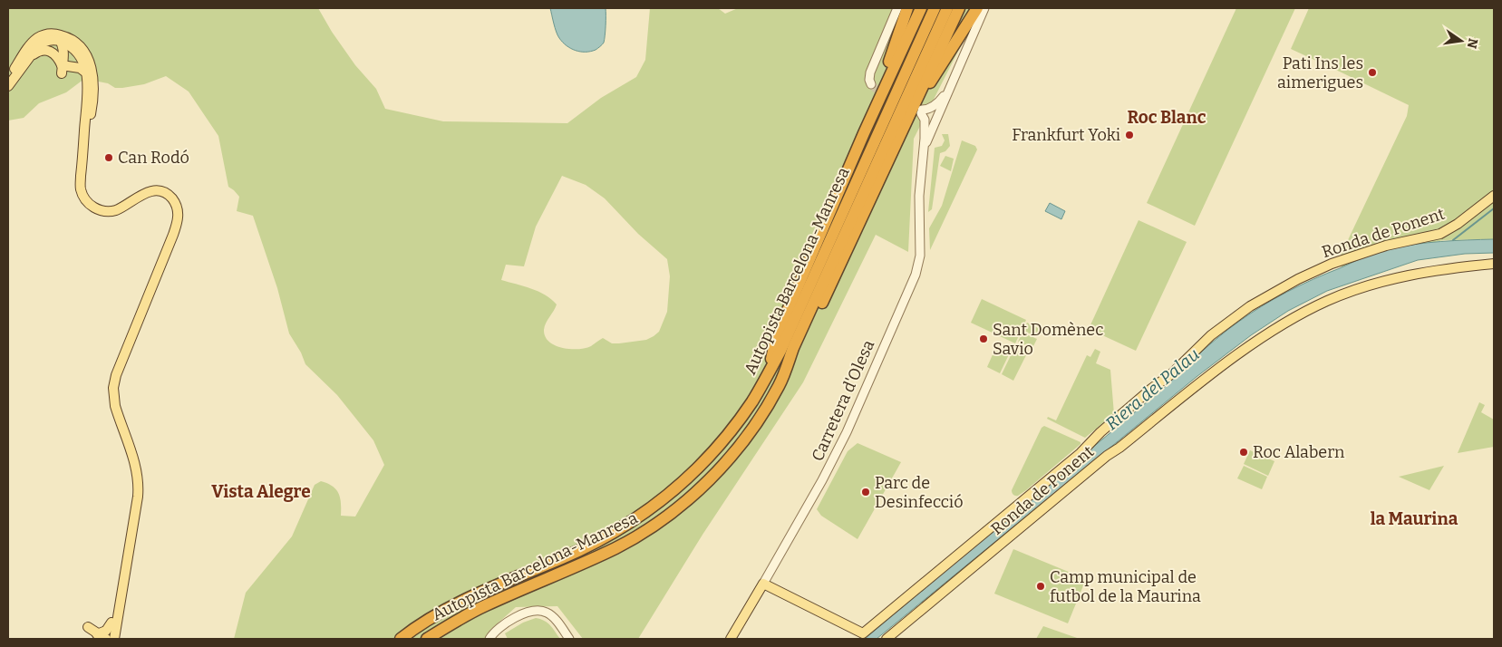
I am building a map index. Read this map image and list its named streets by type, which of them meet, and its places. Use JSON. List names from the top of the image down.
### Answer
{
  "streets": {
    "highway": ["Autopista Barcelona-Manresa"],
    "main road": ["Ronda de Ponent", "Carretera d'Olesa"]
  },
  "crossings": [
    ["Ronda de Ponent", "Carretera d'Olesa"]
  ],
  "districts": ["Roc Blanc", "Vista Alegre", "la Maurina"],
  "water": ["Riera del Palau"],
  "places": [
    "Pati Ins les aimerigues",
    "Frankfurt Yoki",
    "Can Rodó",
    "Sant Domènec Savio",
    "Roc Alabern",
    "Parc de Desinfecció",
    "Camp municipal de futbol de la Maurina"
  ],
  "north": "right"
}
